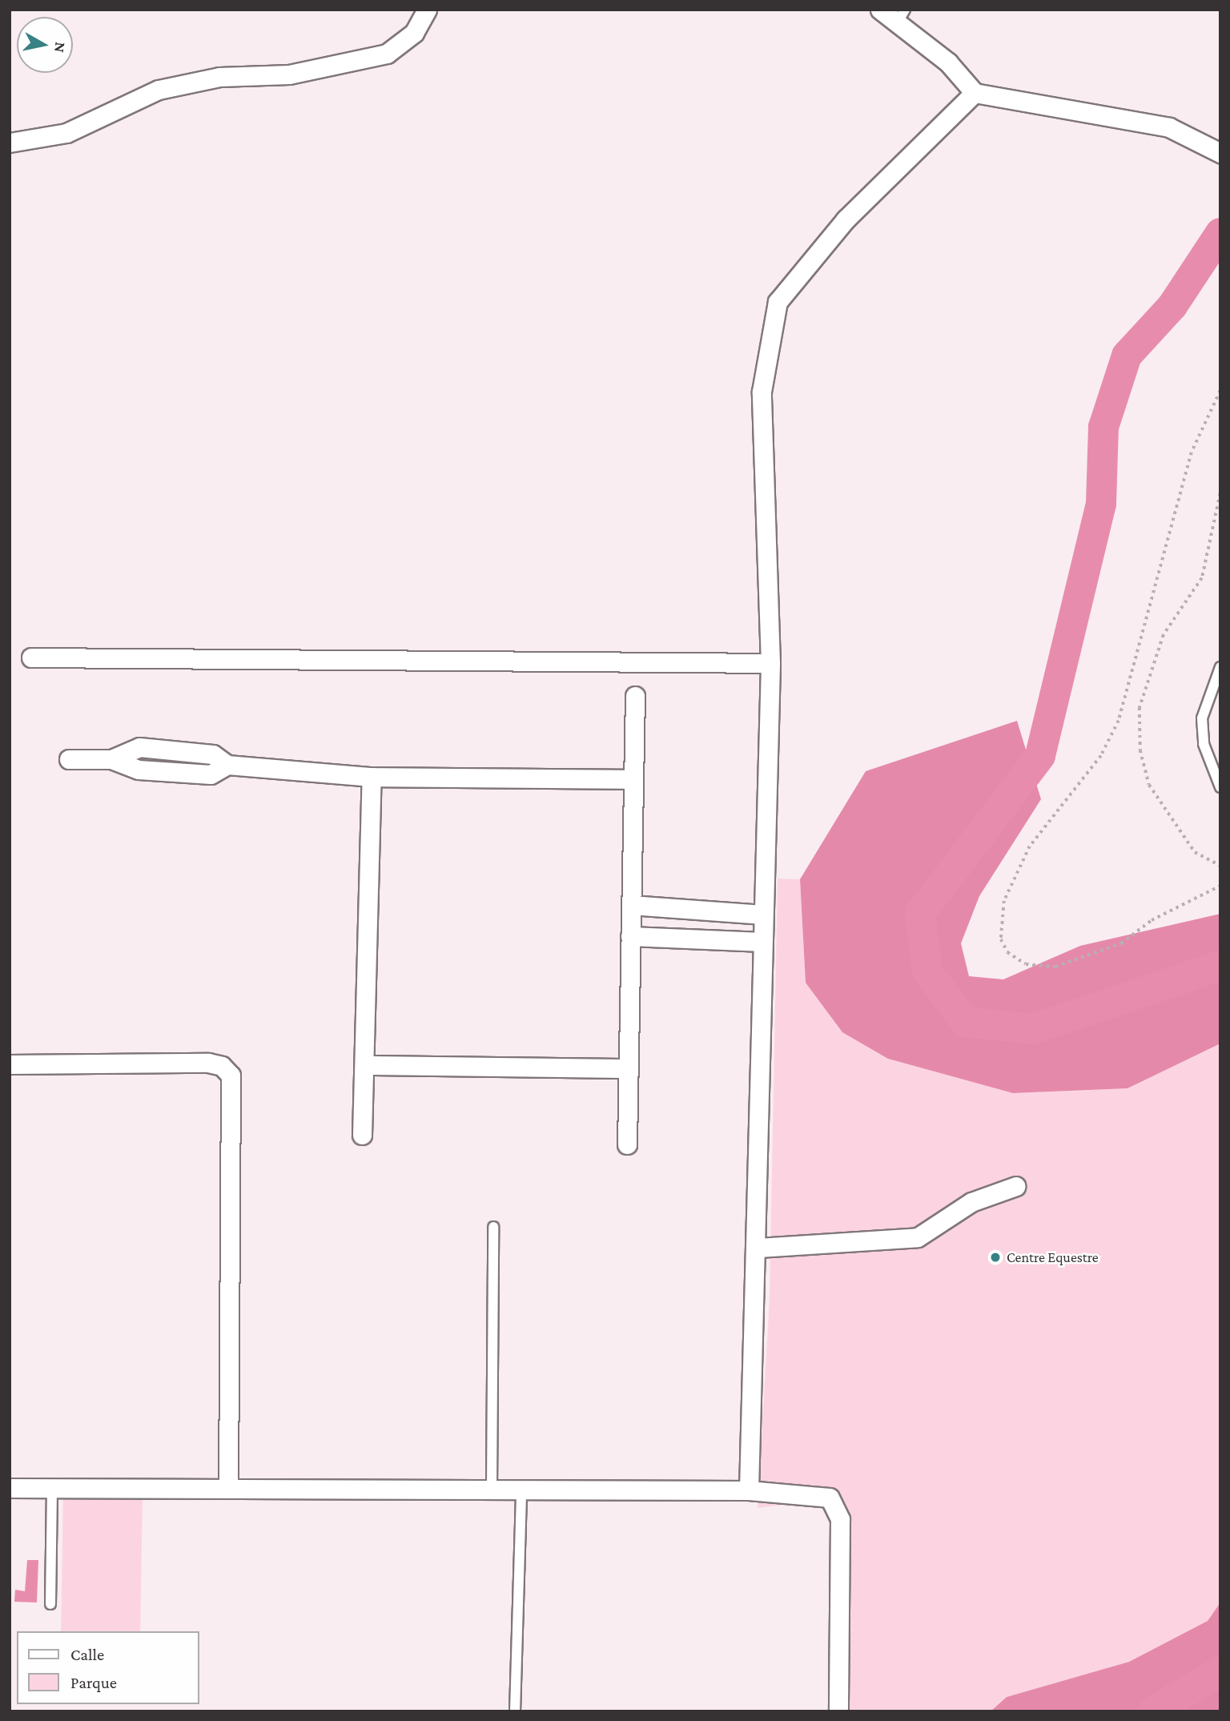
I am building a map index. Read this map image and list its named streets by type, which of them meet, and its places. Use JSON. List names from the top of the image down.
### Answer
{
  "places": ["Centre Equestre"],
  "legend": ["Calle", "Parque"],
  "north": "right"
}
